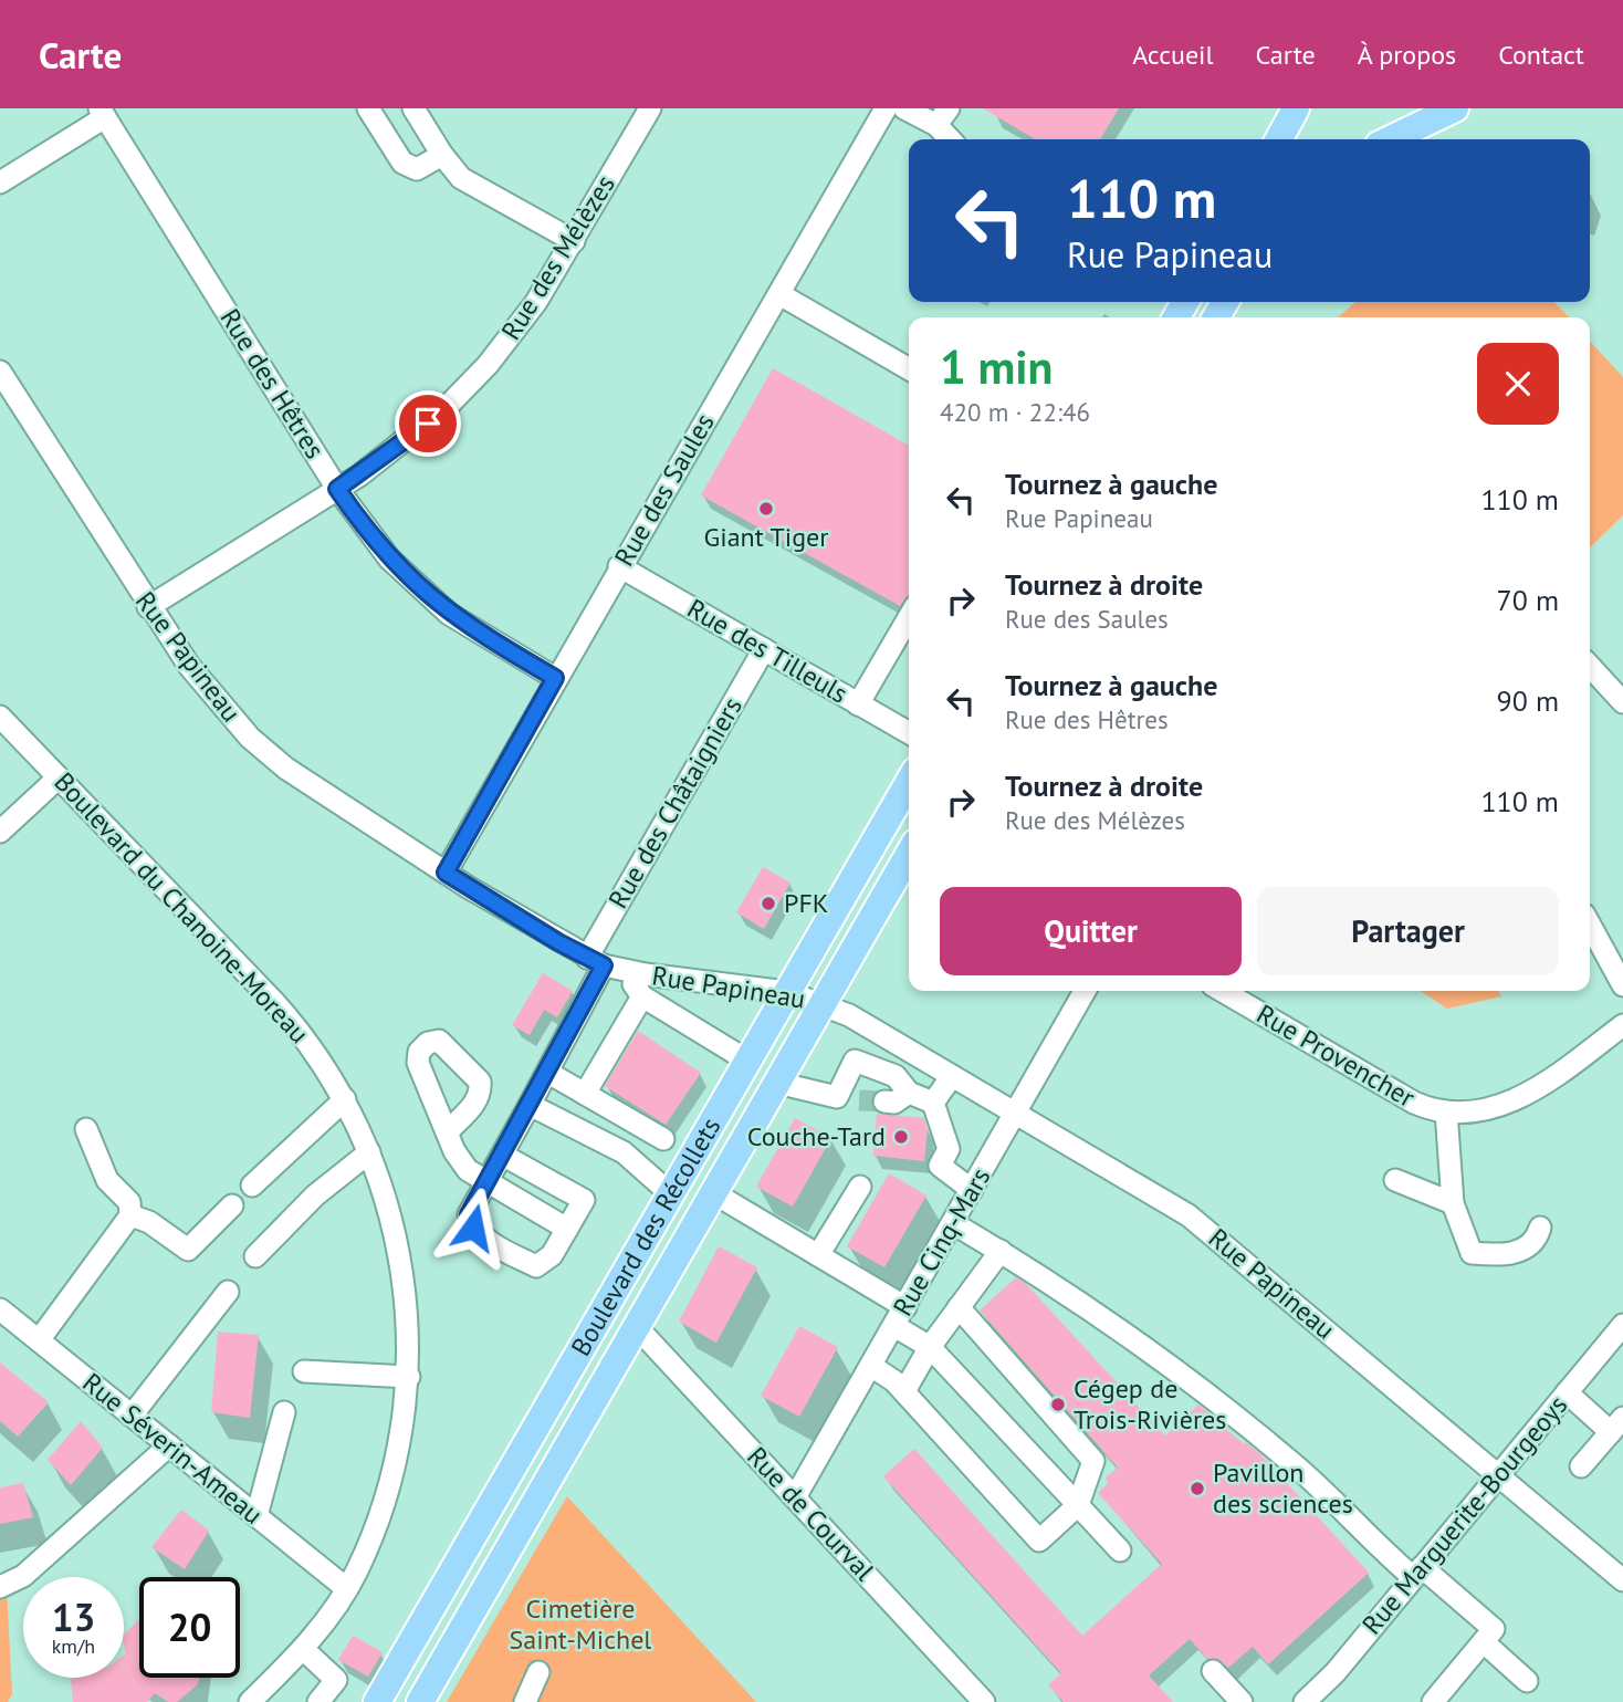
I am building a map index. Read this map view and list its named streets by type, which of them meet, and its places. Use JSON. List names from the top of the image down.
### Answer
{
  "streets": {
    "main road": ["Boulevard des Récollets"],
    "street": [
      "Rue des Mélèzes",
      "Rue des Hêtres",
      "Rue des Saules",
      "Rue des Tilleuls",
      "Rue Papineau",
      "Rue des Châtaigniers",
      "Boulevard du Chanoine-Moreau",
      "Rue Provencher",
      "Rue Cinq-Mars",
      "Rue Séverin-Ameau",
      "Rue de Courval",
      "Rue Marguerite-Bourgeoys"
    ]
  },
  "crossings": [
    ["Rue des Mélèzes", "Rue des Hêtres"],
    ["Rue des Mélèzes", "Rue Papineau"],
    ["Rue des Hêtres", "Rue des Saules"],
    ["Rue des Saules", "Rue des Tilleuls"],
    ["Rue des Saules", "Rue Papineau"],
    ["Rue des Tilleuls", "Rue des Châtaigniers"],
    ["Rue Papineau", "Rue des Châtaigniers"],
    ["Rue Papineau", "Boulevard des Récollets"],
    ["Rue Papineau", "Rue Cinq-Mars"],
    ["Rue Papineau", "Rue Marguerite-Bourgeoys"],
    ["Boulevard du Chanoine-Moreau", "Rue Séverin-Ameau"],
    ["Boulevard des Récollets", "Rue de Courval"],
    ["Rue Cinq-Mars", "Rue de Courval"]
  ],
  "parks": ["Cimetière Saint-Michel"],
  "places": [
    "Giant Tiger",
    "PFK",
    "Couche-Tard",
    "Cégep de Trois-Rivières",
    "Pavillon des sciences"
  ],
  "page": {
    "header": "Carte",
    "nav": [
      "Accueil",
      "Carte",
      "À propos",
      "Contact"
    ],
    "turn": ["110 m", "Rue Papineau"],
    "heading": ["1 min", "420 m · 22:46"],
    "list": [
      {
        "name": "Tournez à gauche",
        "note": "Rue Papineau",
        "value": "110 m"
      },
      {
        "name": "Tournez à droite",
        "note": "Rue des Saules",
        "value": "70 m"
      },
      {
        "name": "Tournez à gauche",
        "note": "Rue des Hêtres",
        "value": "90 m"
      },
      {
        "name": "Tournez à droite",
        "note": "Rue des Mélèzes",
        "value": "110 m"
      }
    ],
    "buttons": ["Quitter", "Partager"],
    "speed": "13 km/h",
    "limit": "20"
  }
}
